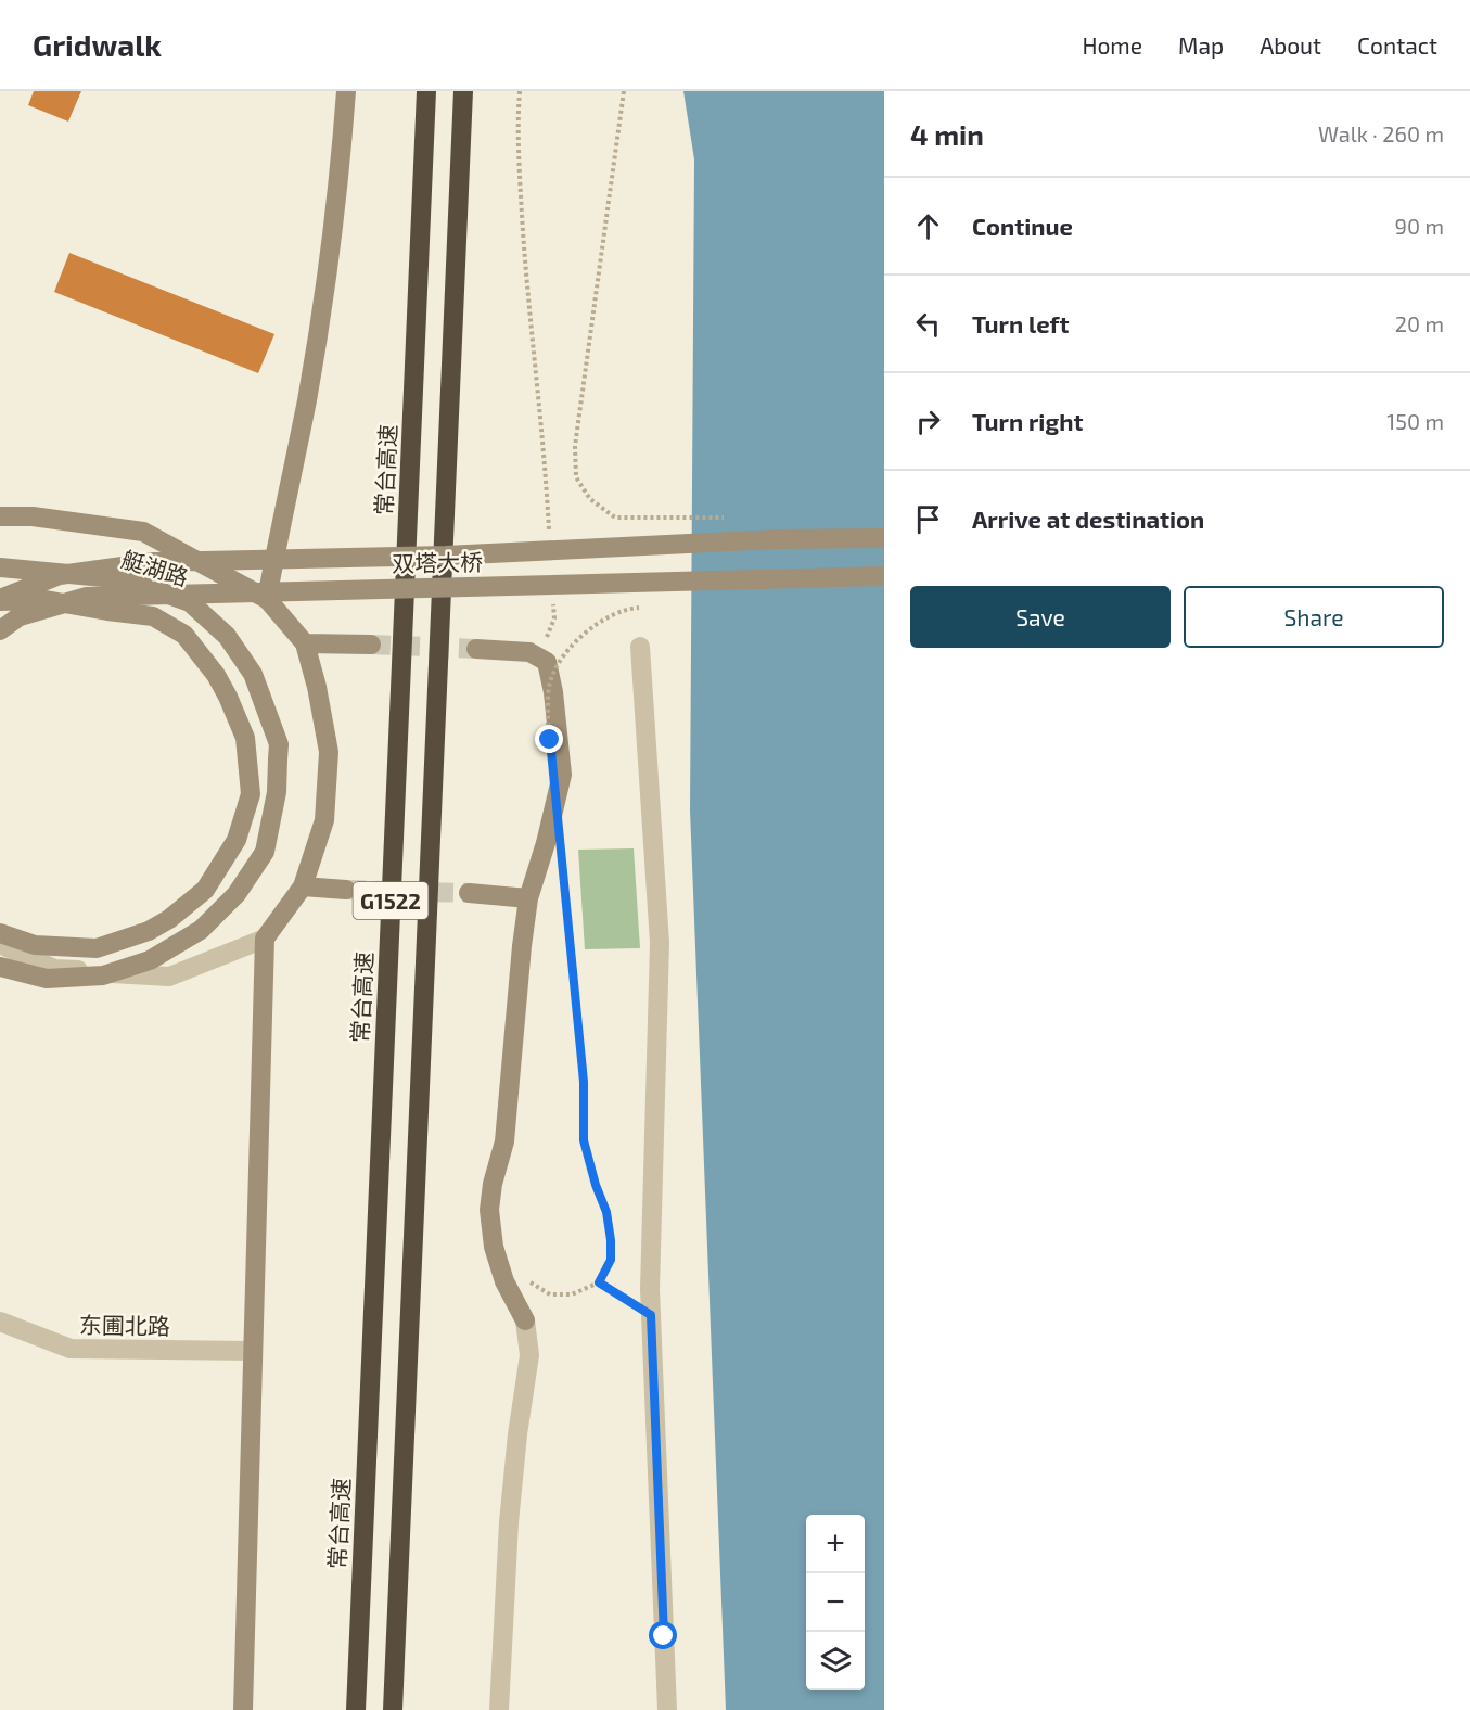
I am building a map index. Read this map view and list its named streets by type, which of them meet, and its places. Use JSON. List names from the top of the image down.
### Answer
{
  "streets": {
    "highway": ["常台高速", "G1522"],
    "main road": ["双塔大桥", "艇湖路"],
    "street": ["东圃北路"]
  },
  "crossings": [
    ["双塔大桥", "艇湖路"]
  ],
  "page": {
    "header": "Gridwalk",
    "nav": [
      "Home",
      "Map",
      "About",
      "Contact"
    ],
    "heading": ["4 min", "Walk · 260 m"],
    "list": [
      ["Continue", "90 m"],
      ["Turn left", "20 m"],
      ["Turn right", "150 m"],
      "Arrive at destination"
    ],
    "buttons": ["Save", "Share"],
    "map_buttons": ["+", "−"]
  }
}
